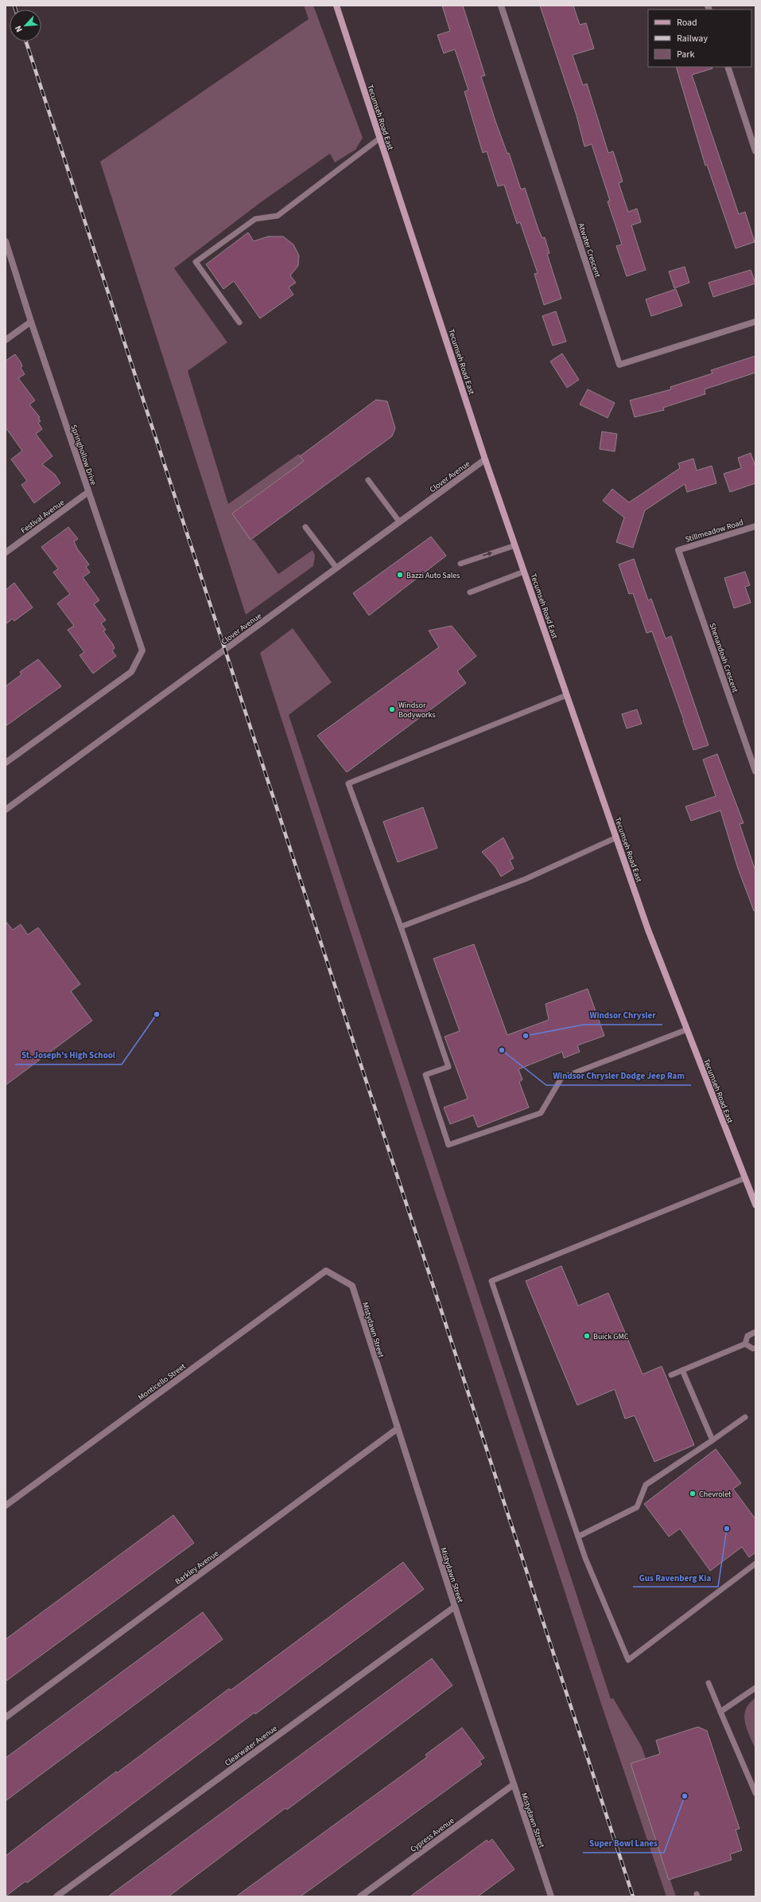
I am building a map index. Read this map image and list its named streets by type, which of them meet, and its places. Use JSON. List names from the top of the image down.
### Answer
{
  "streets": {
    "main road": ["Tecumseh Road East"],
    "street": [
      "Atwater Crescent",
      "Springhollow Drive",
      "Clover Avenue",
      "Festival Avenue",
      "Stillmeadow Road",
      "Shenandoah Crescent",
      "Mistydawn Street",
      "Monticello Street",
      "Barkley Avenue",
      "Clearwater Avenue",
      "Cypress Avenue"
    ]
  },
  "crossings": [
    ["Tecumseh Road East", "Clover Avenue"],
    ["Springhollow Drive", "Festival Avenue"],
    ["Stillmeadow Road", "Shenandoah Crescent"],
    ["Mistydawn Street", "Monticello Street"],
    ["Mistydawn Street", "Barkley Avenue"],
    ["Mistydawn Street", "Clearwater Avenue"],
    ["Mistydawn Street", "Cypress Avenue"]
  ],
  "places": [
    "Bazzi Auto Sales",
    "Windsor Bodyworks",
    "St. Joseph's High School",
    "Windsor Chrysler",
    "Windsor Chrysler Dodge Jeep Ram",
    "Buick GMC",
    "Chevrolet",
    "Gus Ravenberg Kia",
    "Super Bowl Lanes"
  ],
  "legend": ["Road", "Railway", "Park"],
  "north": "bottom left"
}
